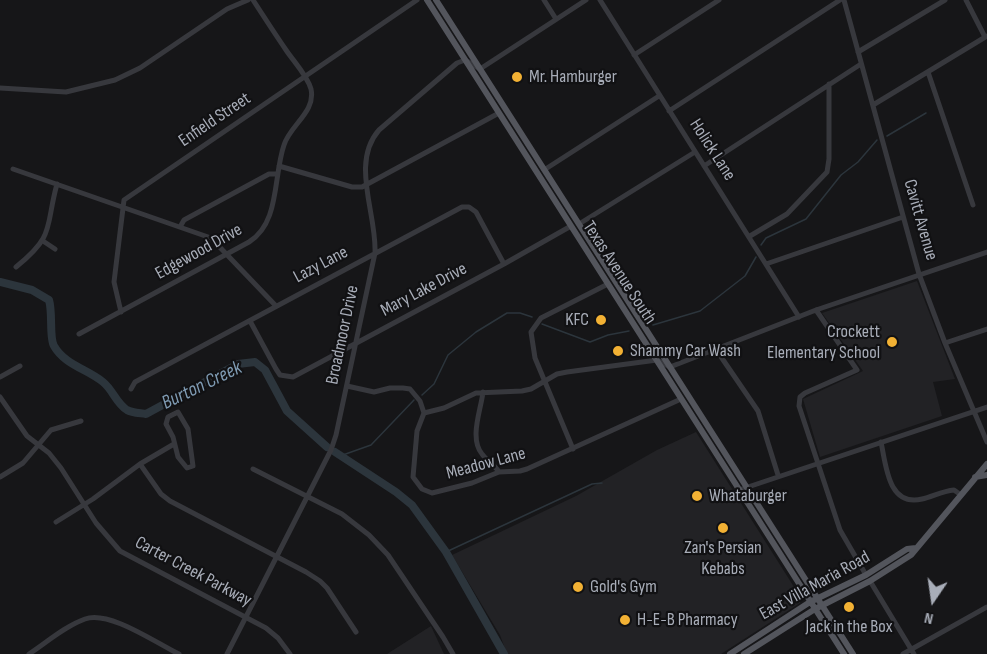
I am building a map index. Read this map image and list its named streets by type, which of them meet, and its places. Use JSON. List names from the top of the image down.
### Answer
{
  "streets": {
    "main road": ["Texas Avenue South", "East Villa Maria Road"],
    "street": [
      "Enfield Street",
      "Holick Lane",
      "Cavitt Avenue",
      "Edgewood Drive",
      "Lazy Lane",
      "Mary Lake Drive",
      "Broadmoor Drive",
      "Meadow Lane",
      "Carter Creek Parkway"
    ]
  },
  "crossings": [
    ["Enfield Street", "Edgewood Drive"],
    ["Lazy Lane", "Mary Lake Drive"],
    ["Lazy Lane", "Broadmoor Drive"],
    ["Texas Avenue South", "Mary Lake Drive"],
    ["Texas Avenue South", "Broadmoor Drive"],
    ["Texas Avenue South", "Meadow Lane"],
    ["Texas Avenue South", "East Villa Maria Road"],
    ["Mary Lake Drive", "Broadmoor Drive"],
    ["Broadmoor Drive", "Carter Creek Parkway"]
  ],
  "water": ["Burton Creek"],
  "places": [
    "Mr. Hamburger",
    "KFC",
    "Crockett Elementary School",
    "Shammy Car Wash",
    "Whataburger",
    "Zan's Persian Kebabs",
    "Gold's Gym",
    "Jack in the Box",
    "H-E-B Pharmacy"
  ],
  "north": "bottom"
}
